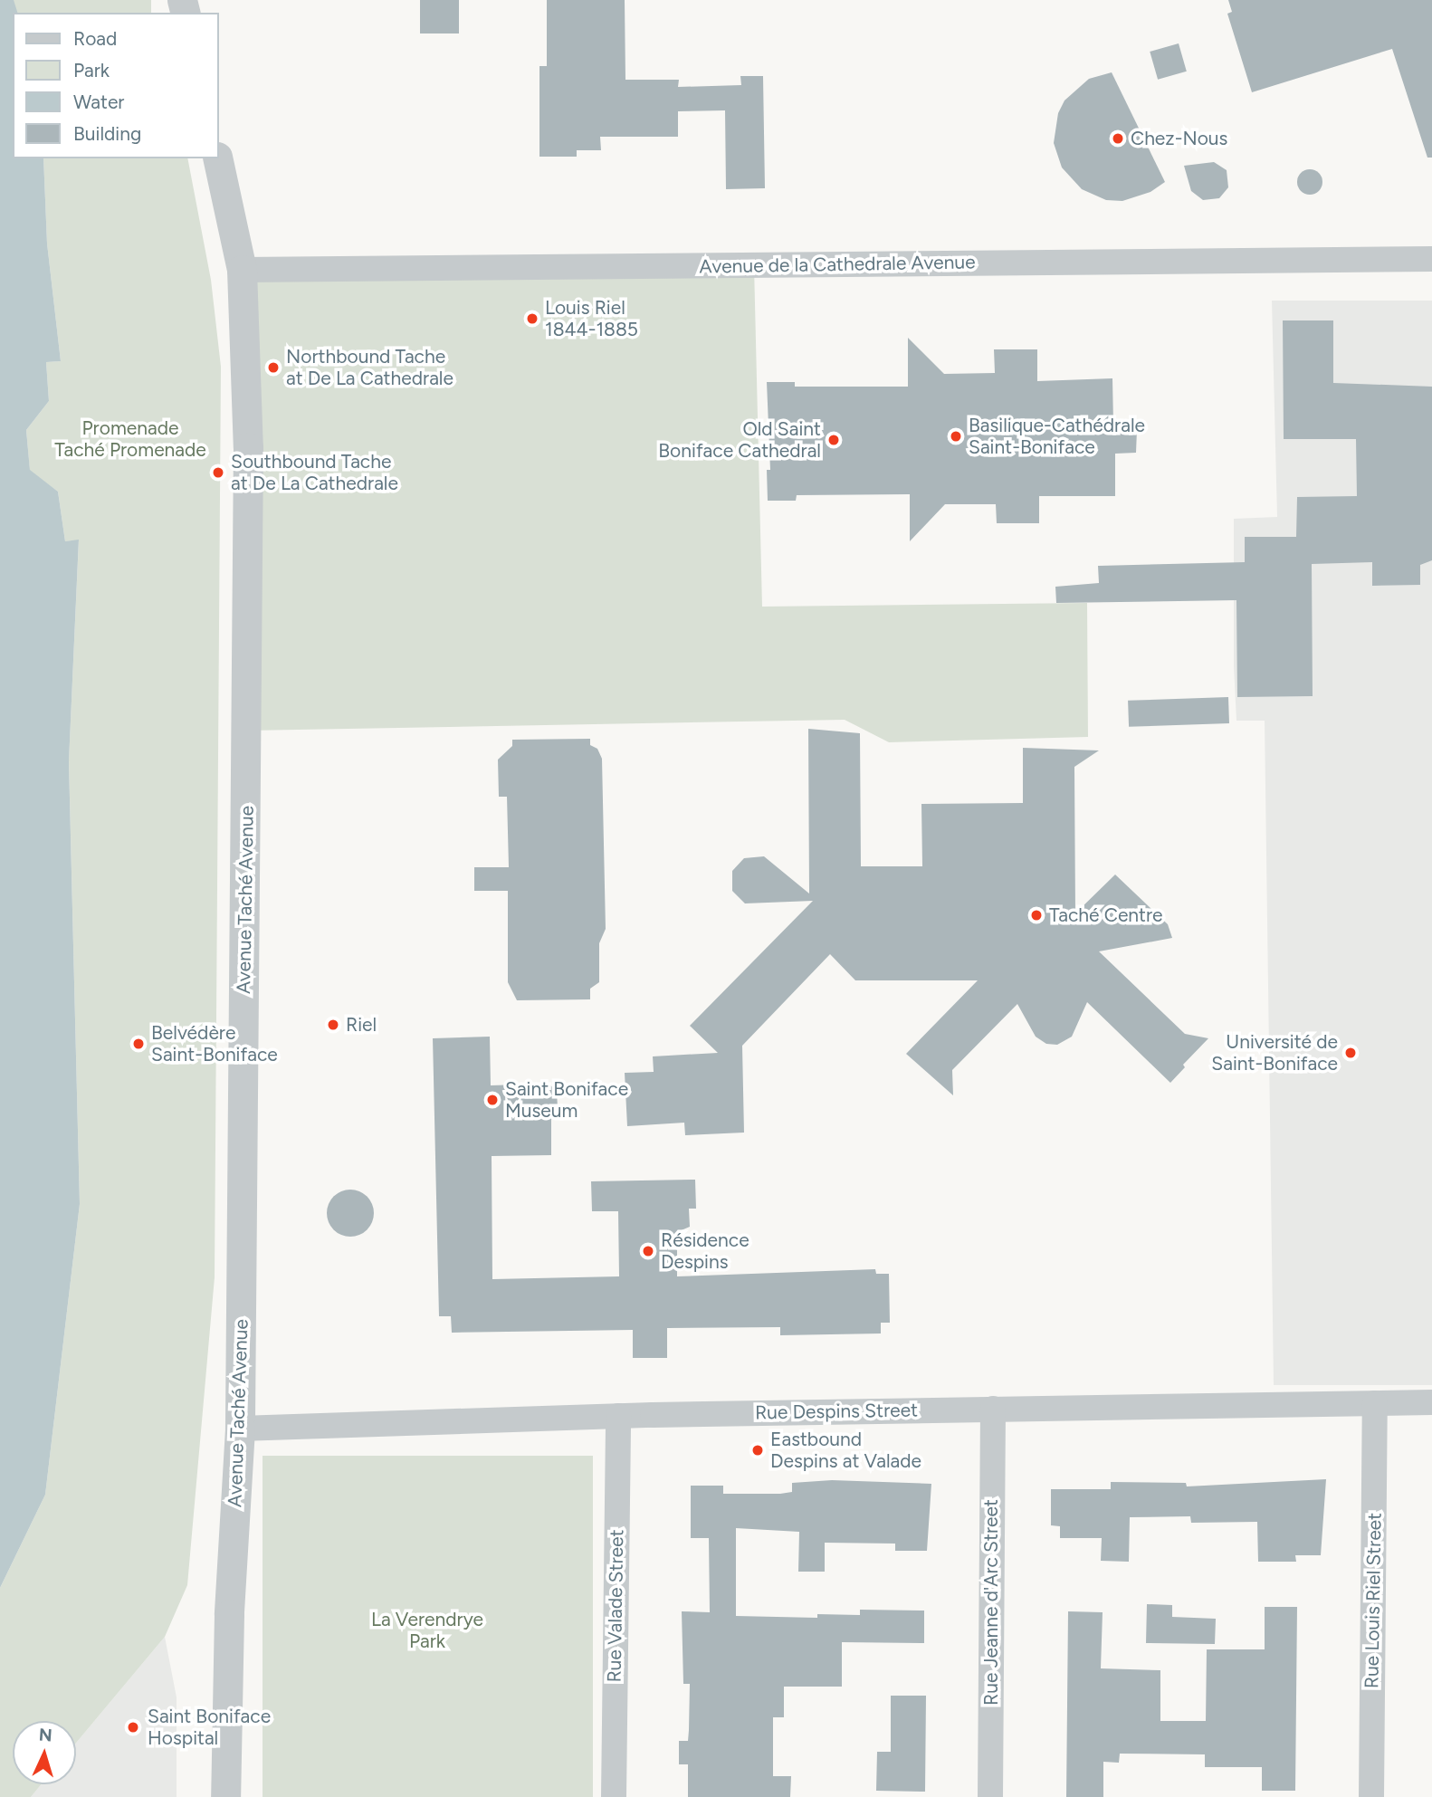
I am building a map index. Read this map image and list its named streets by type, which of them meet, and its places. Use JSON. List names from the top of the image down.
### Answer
{
  "streets": {
    "street": [
      "Avenue de la Cathedrale Avenue",
      "Avenue Taché Avenue",
      "Rue Despins Street",
      "Rue Louis Riel Street",
      "Rue Jeanne d'Arc Street",
      "Rue Valade Street"
    ]
  },
  "crossings": [
    ["Avenue de la Cathedrale Avenue", "Avenue Taché Avenue"],
    ["Avenue Taché Avenue", "Rue Despins Street"],
    ["Rue Despins Street", "Rue Louis Riel Street"],
    ["Rue Despins Street", "Rue Jeanne d'Arc Street"],
    ["Rue Despins Street", "Rue Valade Street"]
  ],
  "parks": ["Promenade Taché Promenade", "La Verendrye Park"],
  "places": [
    "Chez-Nous",
    "Louis Riel 1844-1885",
    "Northbound Tache at De La Cathedrale",
    "Basilique-Cathédrale Saint-Boniface",
    "Old Saint Boniface Cathedral",
    "Southbound Tache at De La Cathedrale",
    "Taché Centre",
    "Riel",
    "Belvédère Saint-Boniface",
    "Université de Saint-Boniface",
    "Saint Boniface Museum",
    "Résidence Despins",
    "Eastbound Despins at Valade",
    "Saint Boniface Hospital"
  ],
  "legend": [
    "Road",
    "Park",
    "Water",
    "Building"
  ],
  "north": "top"
}
